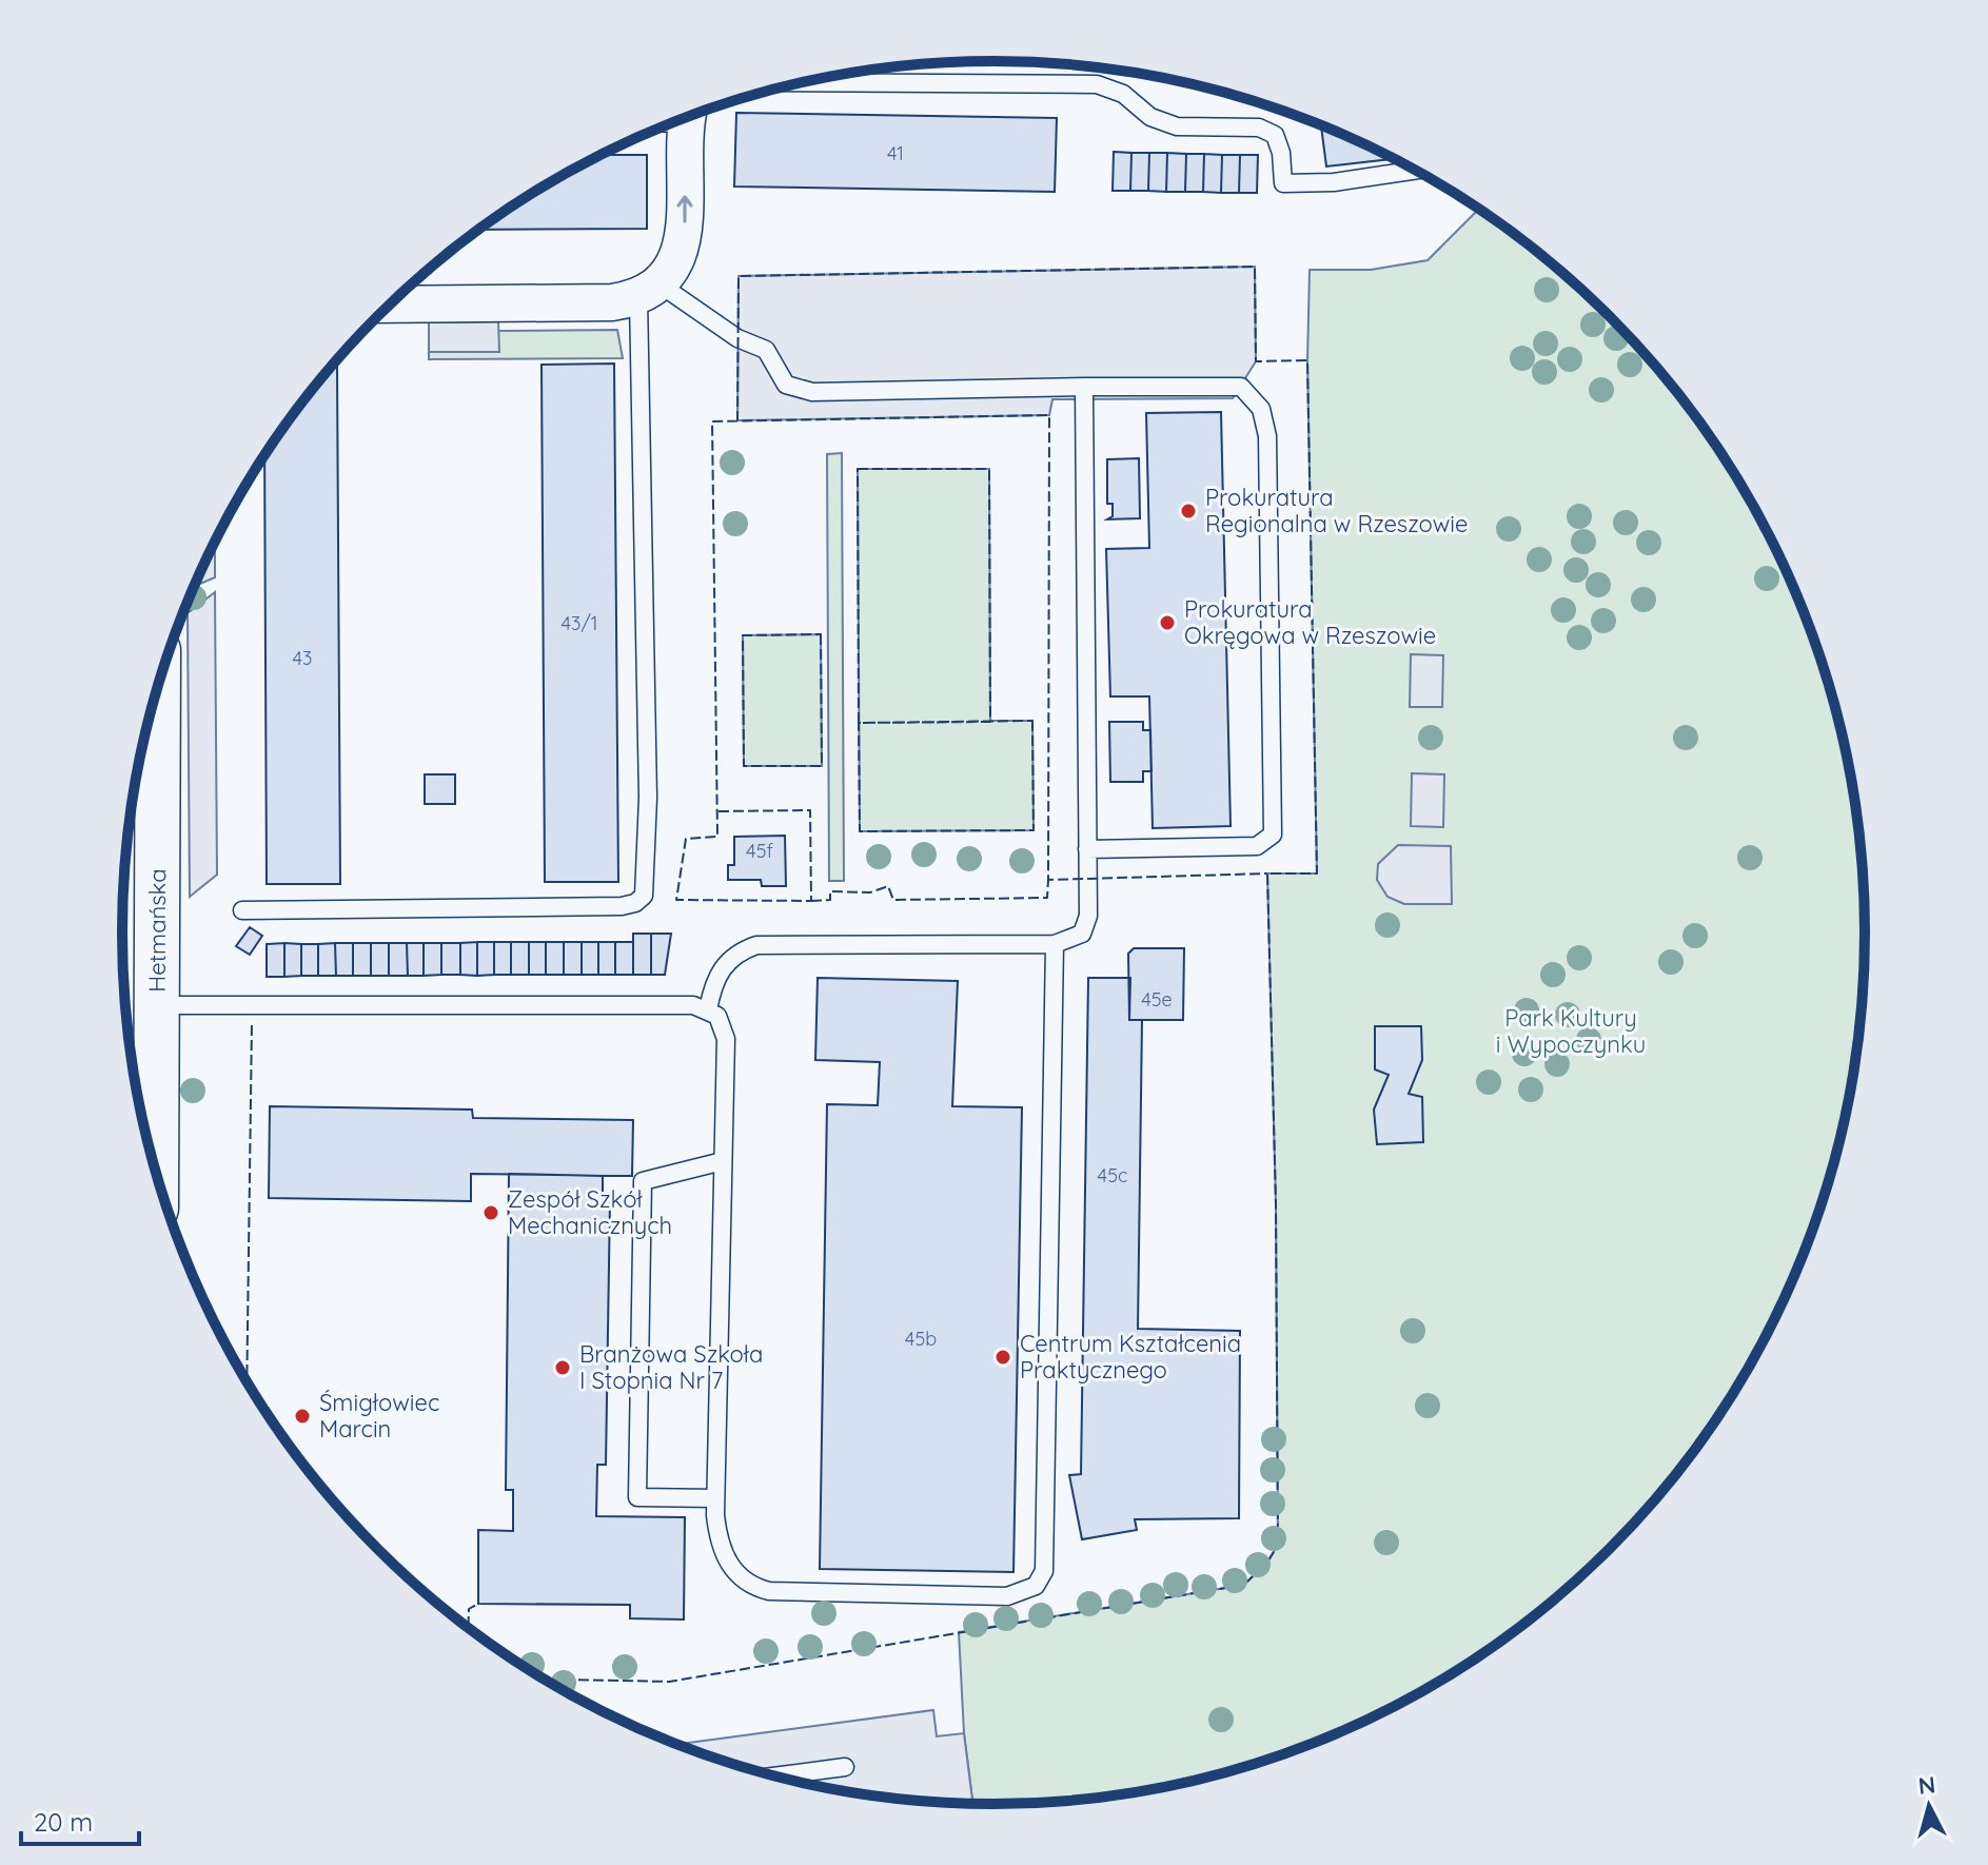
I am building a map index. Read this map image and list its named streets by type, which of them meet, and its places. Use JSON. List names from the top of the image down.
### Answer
{
  "streets": {
    "street": ["Hetmańska"]
  },
  "parks": ["Park Kultury i Wypoczynku"],
  "places": [
    "Prokuratura Regionalna w Rzeszowie",
    "Prokuratura Okręgowa w Rzeszowie",
    "Zespół Szkół Mechanicznych",
    "Centrum Kształcenia Praktycznego",
    "Branżowa Szkoła I Stopnia Nr 7",
    "Śmigłowiec Marcin"
  ],
  "house_numbers": [
    "41",
    "43/1",
    "43",
    "45f",
    "45e",
    "45c",
    "45b"
  ],
  "scale_bar": "20 m",
  "north": "top"
}
